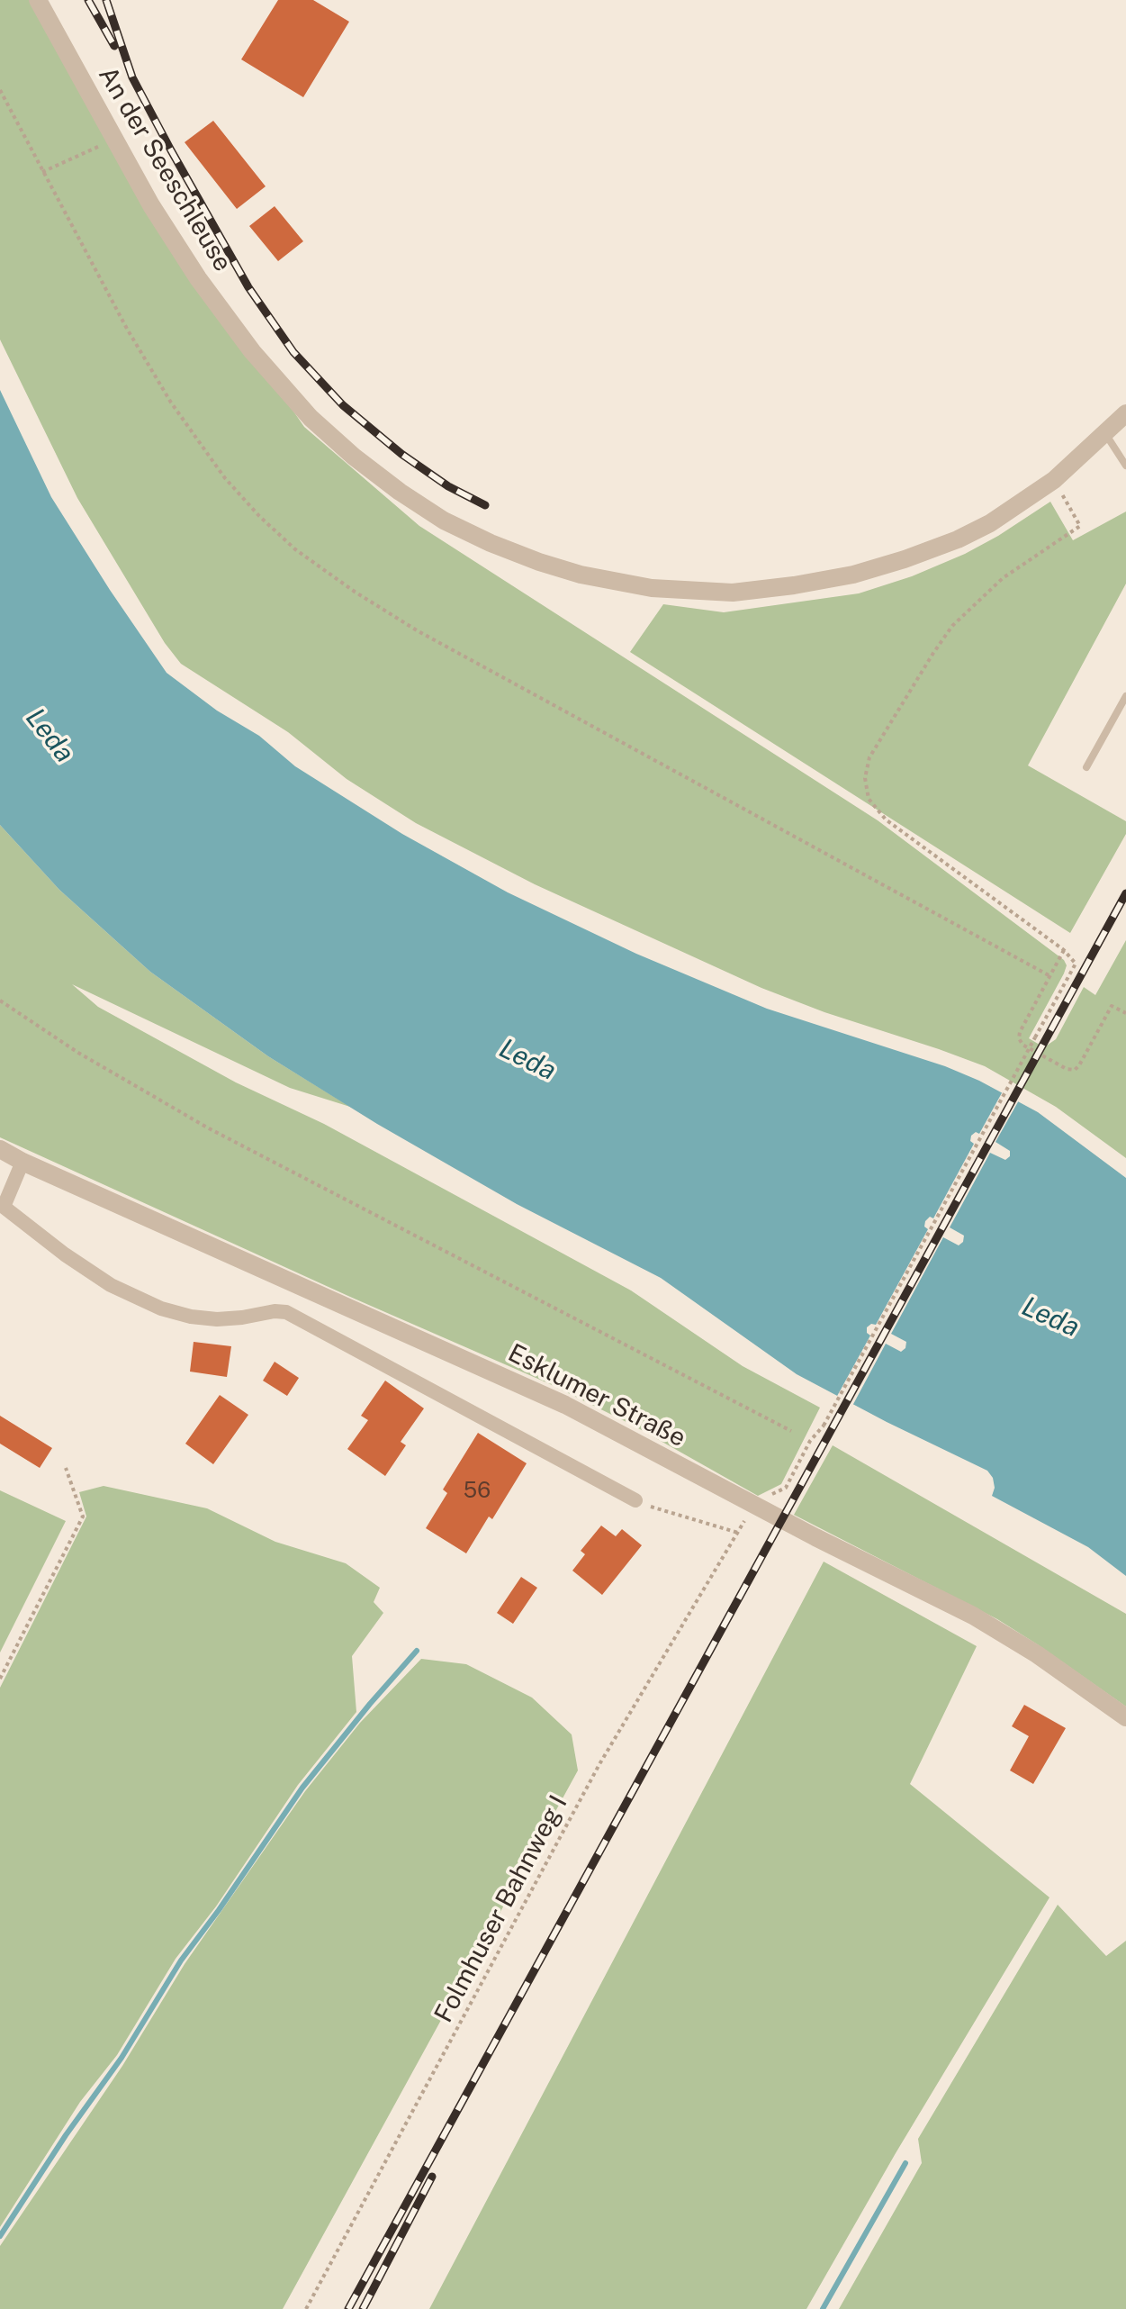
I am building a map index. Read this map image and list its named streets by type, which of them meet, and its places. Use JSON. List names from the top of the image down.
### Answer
{
  "streets": {
    "street": ["An der Seeschleuse", "Esklumer Straße"],
    "path": ["Folmhuser Bahnweg I"]
  },
  "water": ["Leda"],
  "house_numbers": ["56"]
}
